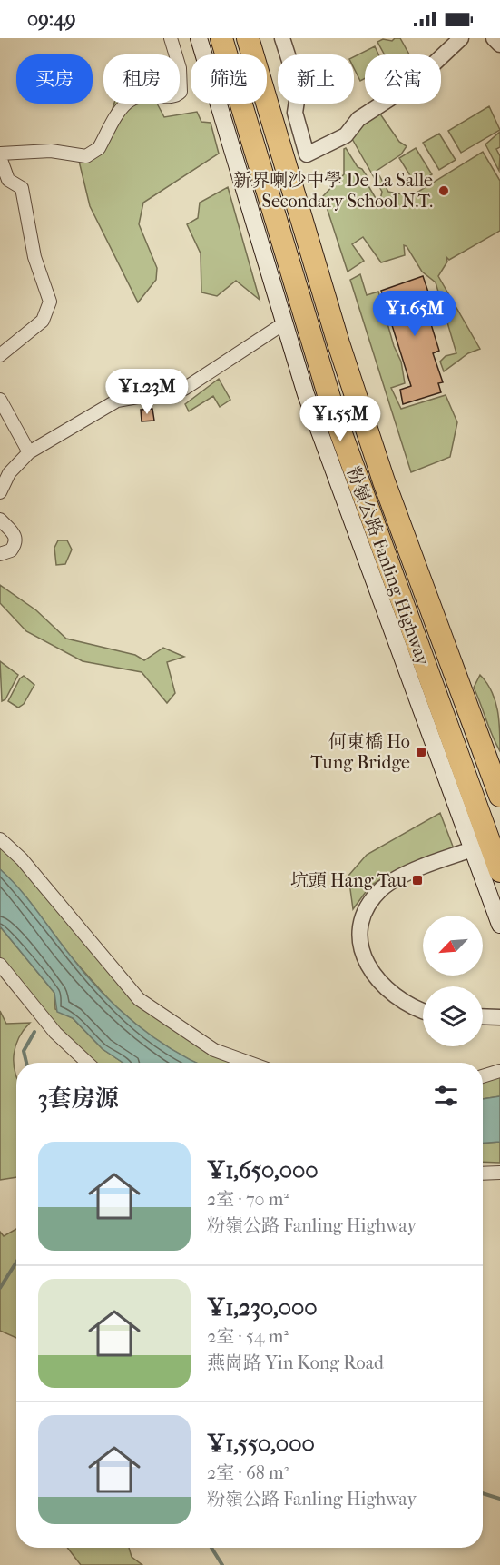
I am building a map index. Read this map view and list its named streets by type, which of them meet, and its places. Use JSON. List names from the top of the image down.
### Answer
{
  "streets": {
    "highway": ["粉嶺公路 Fanling Highway"]
  },
  "places": {
    "other": ["新界喇沙中學 De La Salle Secondary School N.T."],
    "transit": ["何東橋 Ho Tung Bridge", "坑頭 Hang Tau"]
  },
  "north": "bottom left",
  "page": {
    "status": "09:49",
    "chip": [
      "买房",
      "租房",
      "筛选",
      "新上",
      "公寓"
    ],
    "price": ["¥1.65M", "¥1.23M", "¥1.55M"],
    "heading": "3套房源",
    "list": [
      {
        "name": "¥1,650,000",
        "note": "2室 · 70 m² · 粉嶺公路 Fanling Highway"
      },
      {
        "name": "¥1,230,000",
        "note": "2室 · 54 m² · 燕崗路 Yin Kong Road"
      },
      {
        "name": "¥1,550,000",
        "note": "2室 · 68 m² · 粉嶺公路 Fanling Highway"
      }
    ]
  }
}
